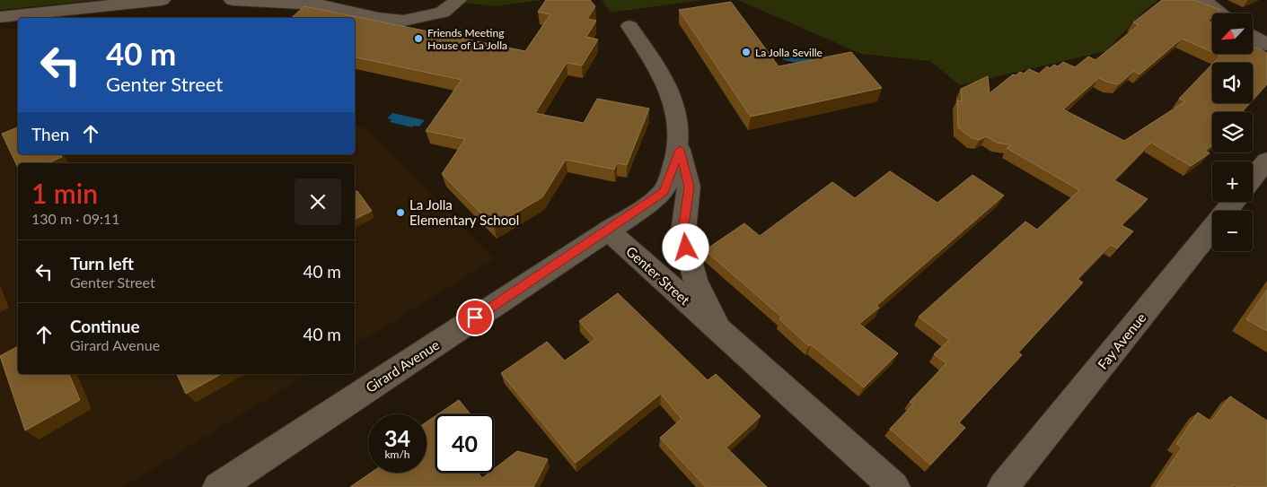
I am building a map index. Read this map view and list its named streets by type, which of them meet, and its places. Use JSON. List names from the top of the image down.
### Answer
{
  "streets": {
    "street": ["Genter Street", "Fay Avenue", "Girard Avenue"]
  },
  "crossings": [
    ["Genter Street", "Girard Avenue"]
  ],
  "places": ["Friends Meeting House of La Jolla", "La Jolla Seville", "La Jolla Elementary School"],
  "north": "bottom left",
  "page": {
    "map_buttons": ["+", "−"],
    "turn": ["40 m", "Genter Street"],
    "then": "Then",
    "heading": ["1 min", "130 m · 09:11"],
    "list": [
      {
        "name": "Turn left",
        "note": "Genter Street",
        "value": "40 m"
      },
      {
        "name": "Continue",
        "note": "Girard Avenue",
        "value": "40 m"
      }
    ],
    "speed": "34 km/h",
    "limit": "40"
  }
}
